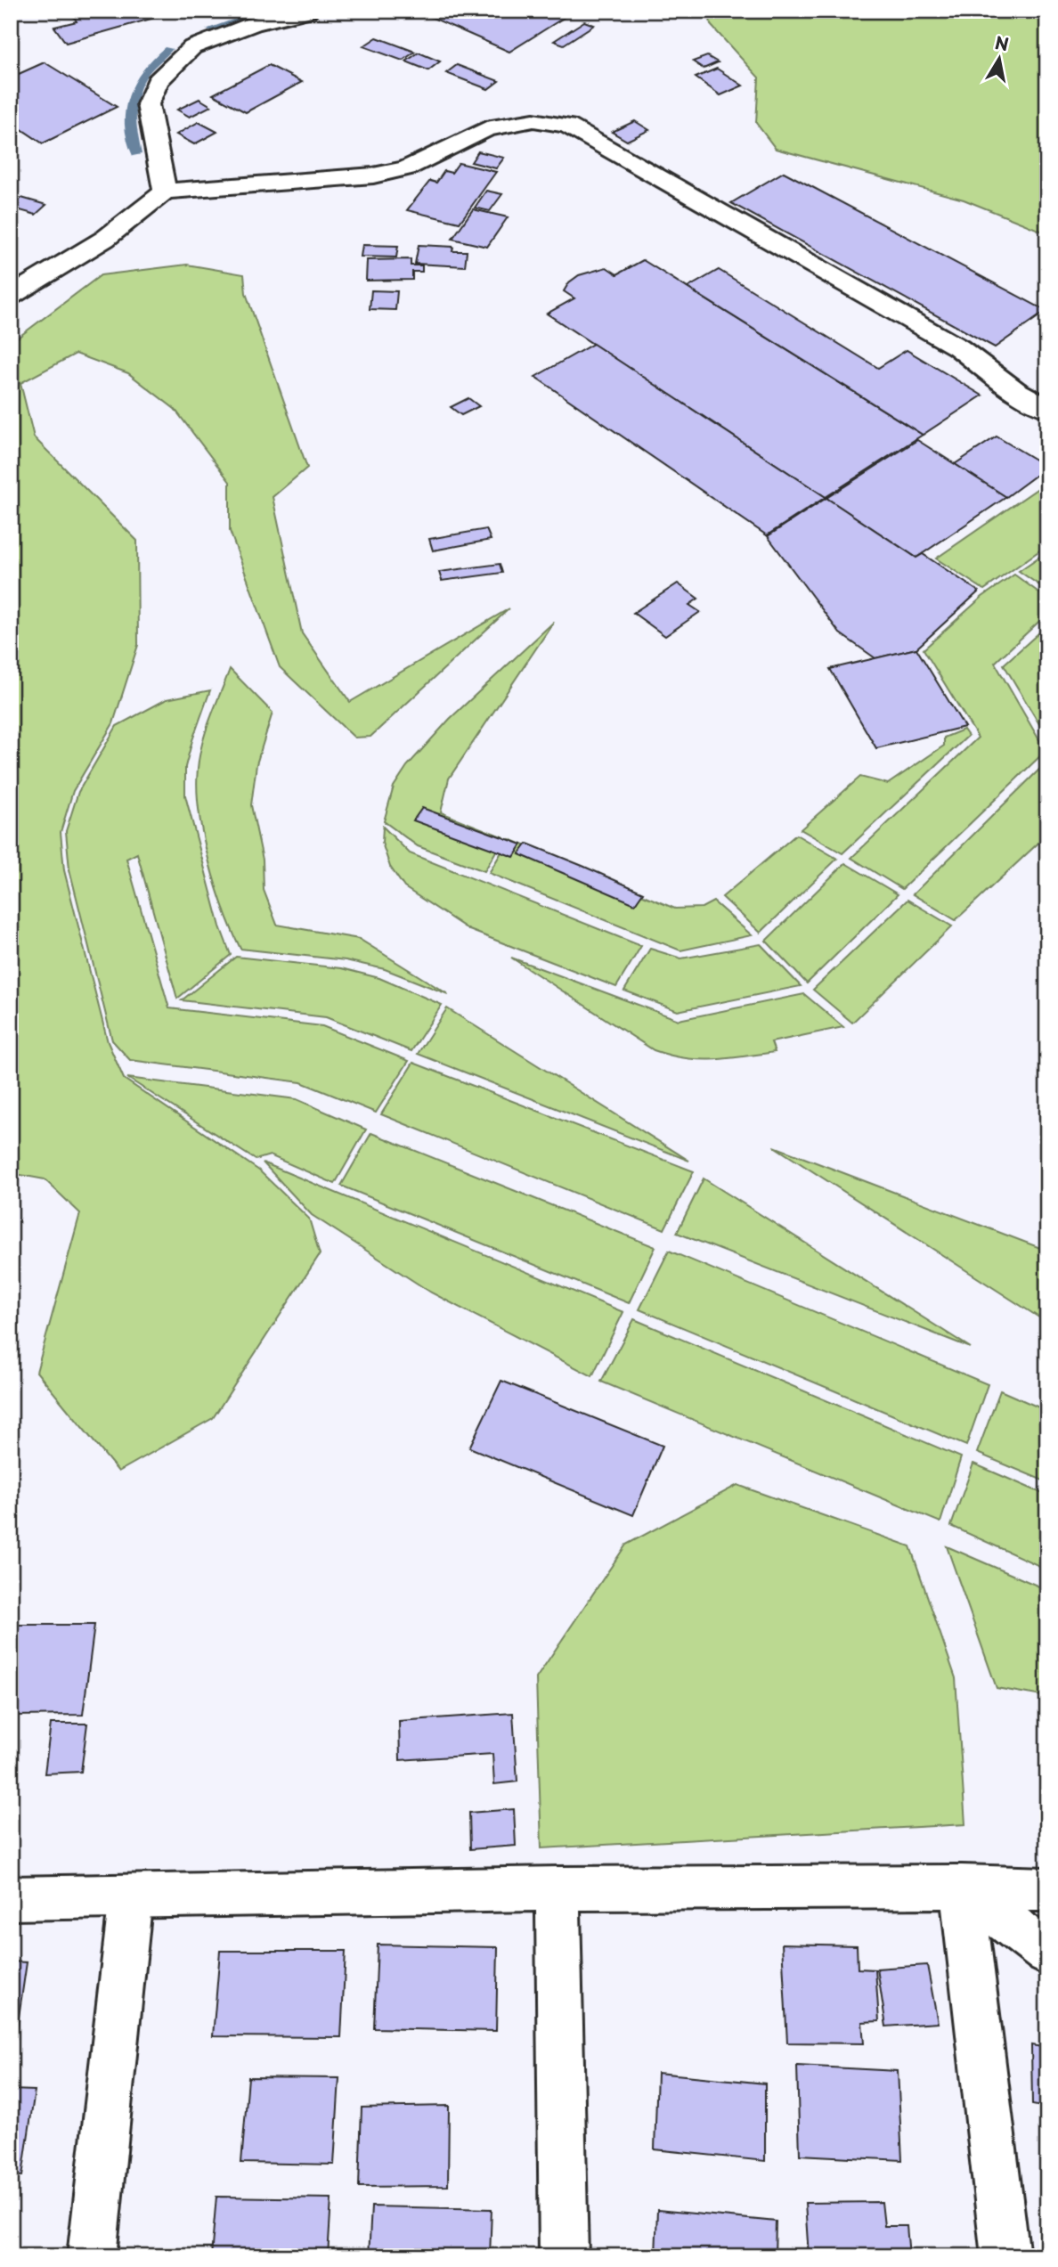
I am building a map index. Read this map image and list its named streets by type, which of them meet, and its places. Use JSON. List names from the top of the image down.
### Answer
{
  "north": "top"
}
